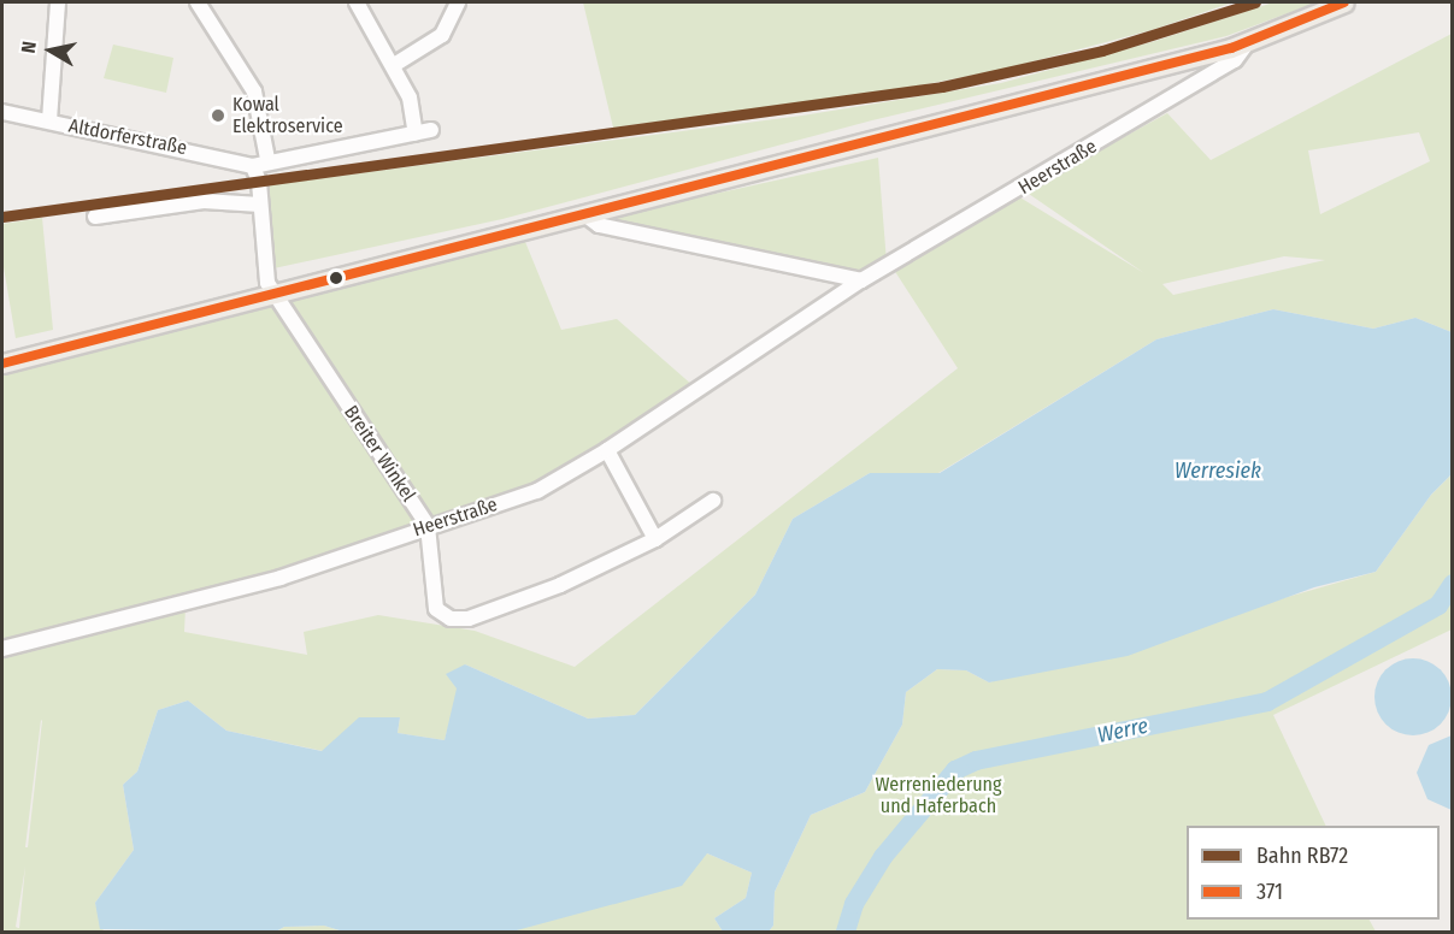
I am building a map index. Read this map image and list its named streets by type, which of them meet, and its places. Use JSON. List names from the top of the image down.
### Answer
{
  "streets": {
    "street": ["Altdorferstraße", "Heerstraße", "Breiter Winkel"]
  },
  "crossings": [
    ["Heerstraße", "Breiter Winkel"]
  ],
  "water": ["Werresiek", "Werre"],
  "parks": ["Werreniederung und Haferbach"],
  "places": ["Kowal Elektroservice"],
  "lines": ["rail line RB72", "transit line 371"],
  "legend": ["Bahn RB72", "371"],
  "north": "left"
}
